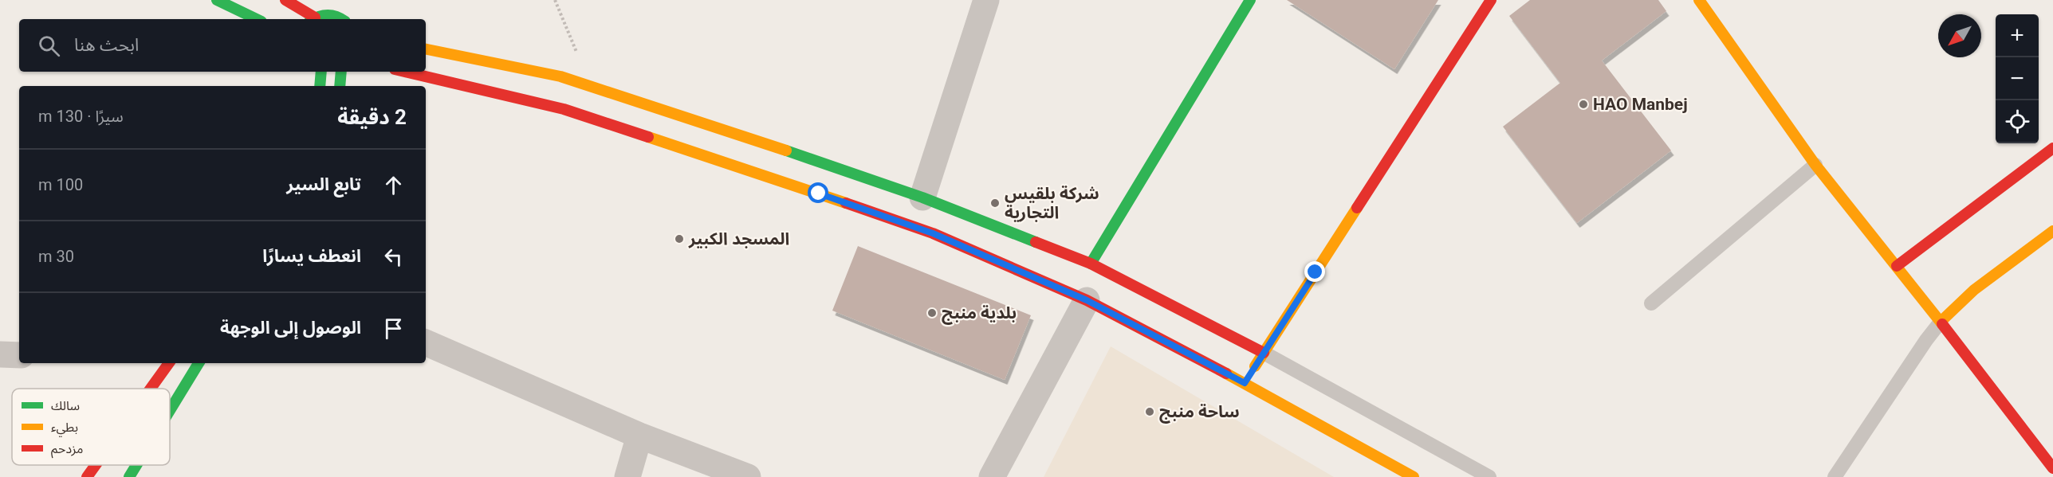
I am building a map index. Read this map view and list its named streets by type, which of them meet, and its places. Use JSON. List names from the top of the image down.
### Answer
{
  "places": [
    "HAO Manbej",
    "شركة بلقيس التجارية",
    "المسجد الكبير",
    "بلدية منبج",
    "ساحة منبج"
  ],
  "legend": ["سالك", "بطيء", "مزدحم"],
  "north": "bottom left",
  "page": {
    "map_buttons": ["+", "−"],
    "search": "ابحث هنا",
    "heading": ["2 دقيقة", "سيرًا · 130 m"],
    "list": [
      ["تابع السير", "100 m"],
      ["انعطف يسارًا", "30 m"],
      "الوصول إلى الوجهة"
    ]
  }
}
